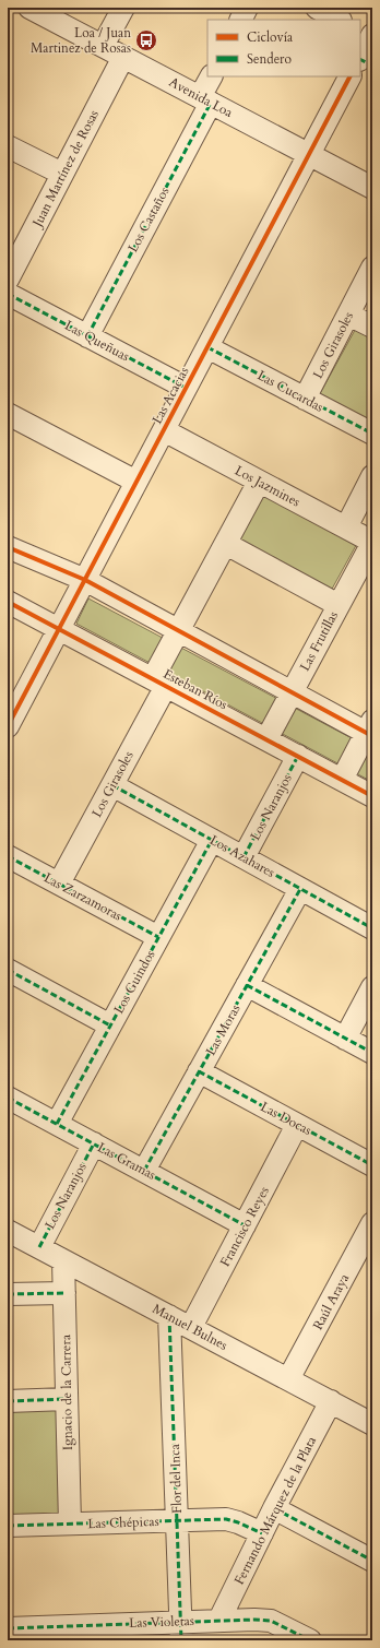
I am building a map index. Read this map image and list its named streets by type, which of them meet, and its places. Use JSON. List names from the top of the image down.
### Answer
{
  "streets": {
    "street": [
      "Avenida Loa",
      "Juan Martínez de Rosas",
      "Los Castaños",
      "Las Queñuas",
      "Los Girasoles",
      "Las Cucardas",
      "Las Acacias",
      "Los Jazmines",
      "Las Frutillas",
      "Esteban Ríos",
      "Los Naranjos",
      "Los Azahares",
      "Las Zarzamoras",
      "Los Guindos",
      "Las Moras",
      "Las Docas",
      "Las Gramas",
      "Francisco Reyes",
      "Raúl Araya",
      "Manuel Bulnes",
      "Ignacio de la Carrera",
      "Flor del Inca",
      "Fernando Márquez de la Plata",
      "Las Chépicas",
      "Las Violetas"
    ]
  },
  "crossings": [
    ["Avenida Loa", "Juan Martínez de Rosas"],
    ["Avenida Loa", "Los Castaños"],
    ["Avenida Loa", "Las Acacias"],
    ["Los Castaños", "Las Queñuas"],
    ["Las Queñuas", "Las Acacias"],
    ["Los Girasoles", "Las Cucardas"],
    ["Los Girasoles", "Los Jazmines"],
    ["Los Girasoles", "Esteban Ríos"],
    ["Los Girasoles", "Los Azahares"],
    ["Los Girasoles", "Las Zarzamoras"],
    ["Las Cucardas", "Las Acacias"],
    ["Las Acacias", "Los Jazmines"],
    ["Las Acacias", "Esteban Ríos"],
    ["Los Jazmines", "Las Frutillas"],
    ["Las Frutillas", "Esteban Ríos"],
    ["Esteban Ríos", "Los Naranjos"],
    ["Los Naranjos", "Los Azahares"],
    ["Los Naranjos", "Las Gramas"],
    ["Los Naranjos", "Manuel Bulnes"],
    ["Los Azahares", "Los Guindos"],
    ["Los Azahares", "Las Moras"],
    ["Las Zarzamoras", "Los Guindos"],
    ["Los Guindos", "Las Gramas"],
    ["Las Moras", "Las Docas"],
    ["Las Moras", "Las Gramas"],
    ["Las Docas", "Francisco Reyes"],
    ["Las Gramas", "Francisco Reyes"],
    ["Francisco Reyes", "Manuel Bulnes"],
    ["Raúl Araya", "Manuel Bulnes"],
    ["Manuel Bulnes", "Ignacio de la Carrera"],
    ["Manuel Bulnes", "Flor del Inca"],
    ["Manuel Bulnes", "Fernando Márquez de la Plata"],
    ["Ignacio de la Carrera", "Las Chépicas"],
    ["Flor del Inca", "Las Chépicas"],
    ["Flor del Inca", "Las Violetas"],
    ["Fernando Márquez de la Plata", "Las Chépicas"],
    ["Fernando Márquez de la Plata", "Las Violetas"]
  ],
  "places": {
    "bus stop": ["Loa / Juan Martinez de Rosas"]
  },
  "legend": ["Ciclovía", "Sendero"]
}
